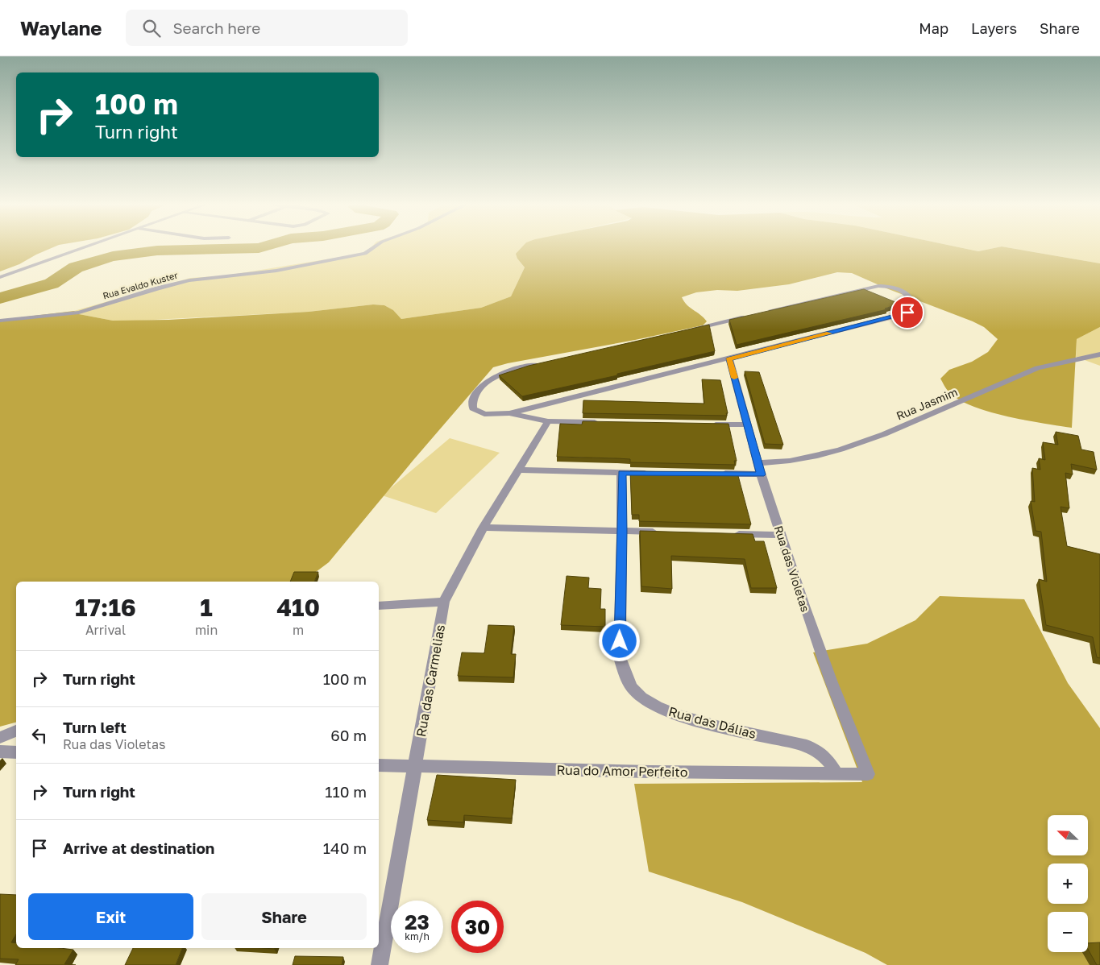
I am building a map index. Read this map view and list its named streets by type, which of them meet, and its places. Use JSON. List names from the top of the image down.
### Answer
{
  "streets": {
    "street": [
      "Rua Evaldo Kuster",
      "Rua Jasmim",
      "Rua das Violetas",
      "Rua das Carmelias",
      "Rua das Dálias",
      "Rua do Amor Perfeito"
    ]
  },
  "crossings": [
    ["Rua Jasmim", "Rua das Violetas"],
    ["Rua das Violetas", "Rua do Amor Perfeito"],
    ["Rua das Carmelias", "Rua do Amor Perfeito"],
    ["Rua das Dálias", "Rua do Amor Perfeito"]
  ],
  "north": "top left",
  "page": {
    "header": "Waylane",
    "search": "Search here",
    "nav": ["Map", "Layers", "Share"],
    "turn": ["100 m", "Turn right"],
    "eta": [
      "17:16",
      "Arrival",
      "1",
      "min",
      "410",
      "m"
    ],
    "list": [
      {
        "name": "Turn right",
        "value": "100 m"
      },
      {
        "name": "Turn left",
        "note": "Rua das Violetas",
        "value": "60 m"
      },
      {
        "name": "Turn right",
        "value": "110 m"
      },
      {
        "name": "Arrive at destination",
        "value": "140 m"
      }
    ],
    "map_buttons": ["+", "−"],
    "buttons": ["Exit", "Share"],
    "speed": "23 km/h",
    "limit": "30"
  }
}
